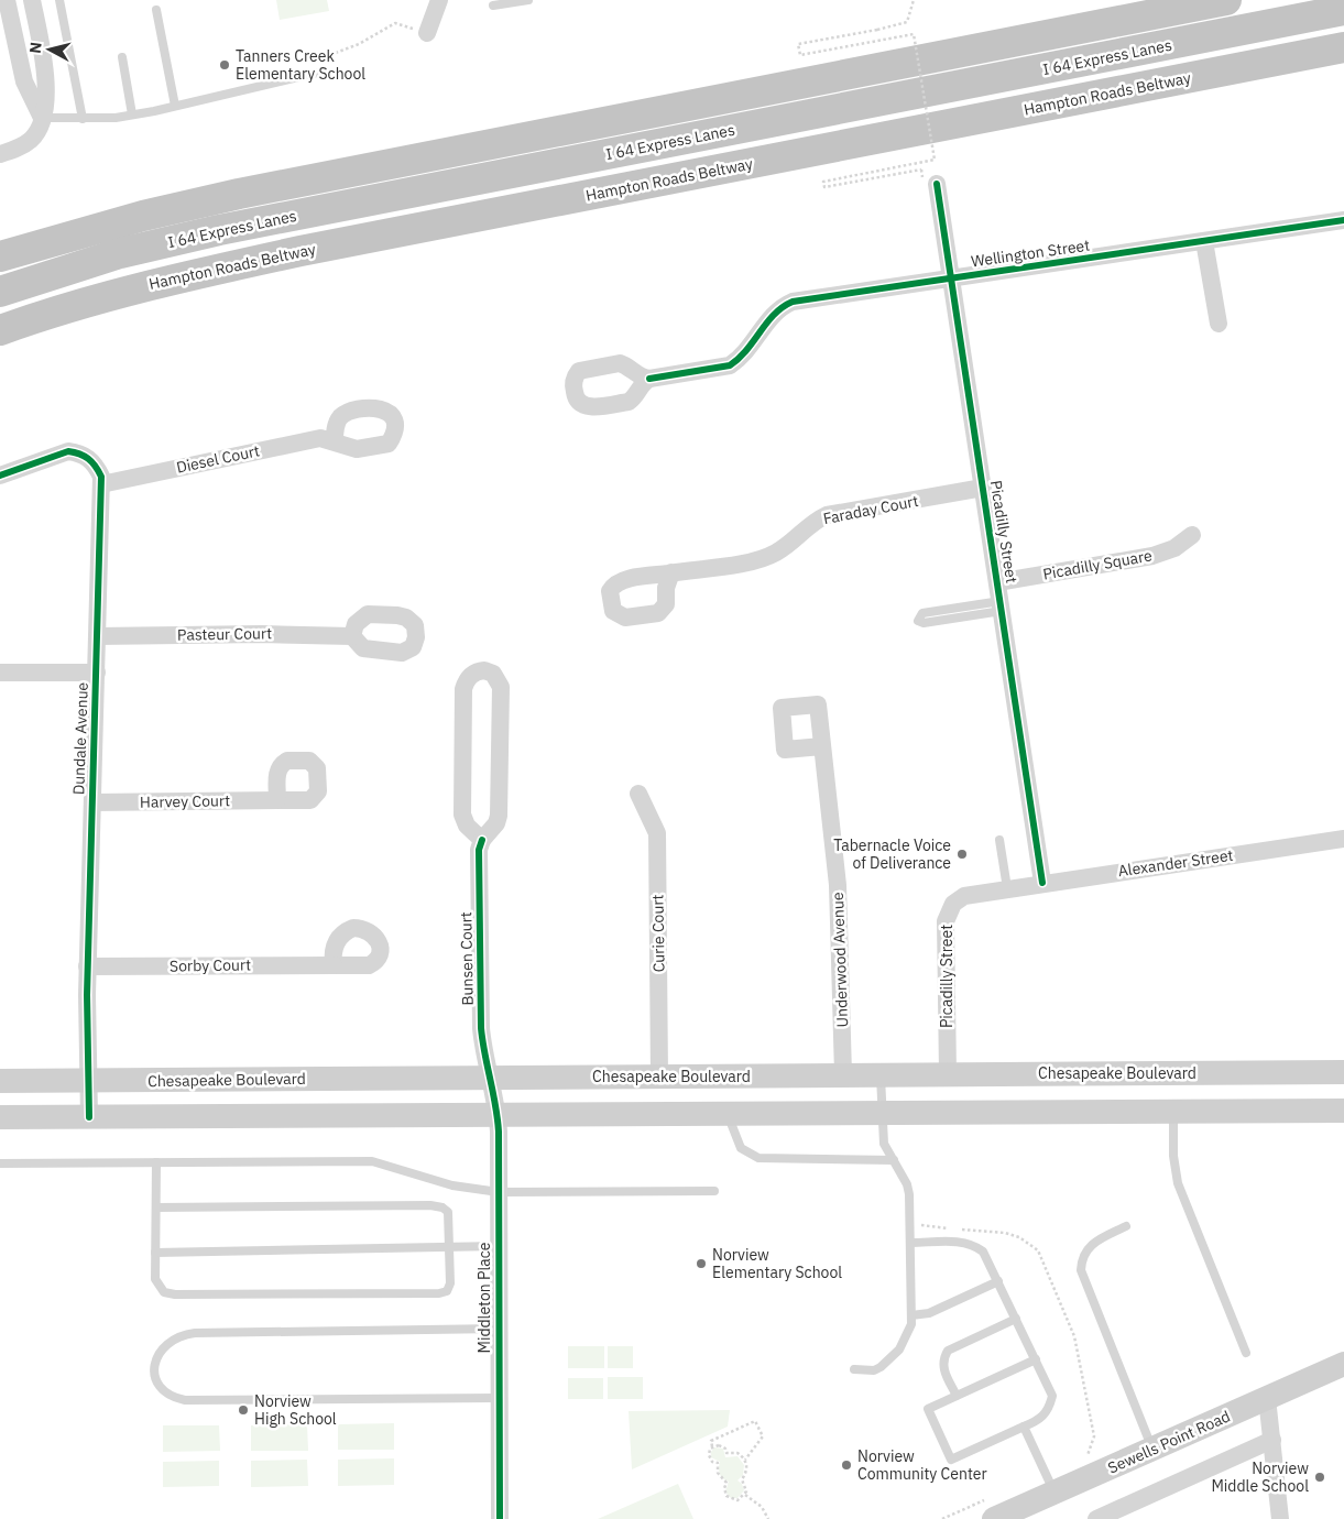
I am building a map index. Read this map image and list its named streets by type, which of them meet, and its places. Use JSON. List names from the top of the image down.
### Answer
{
  "streets": {
    "highway": ["I 64 Express Lanes", "Hampton Roads Beltway"],
    "main road": ["Chesapeake Boulevard", "Sewells Point Road"],
    "street": [
      "Wellington Street",
      "Diesel Court",
      "Faraday Court",
      "Picadilly Street",
      "Picadilly Square",
      "Pasteur Court",
      "Dundale Avenue",
      "Harvey Court",
      "Alexander Street",
      "Curie Court",
      "Bunsen Court",
      "Underwood Avenue",
      "Sorby Court",
      "Middleton Place"
    ]
  },
  "crossings": [
    ["Wellington Street", "Picadilly Street"],
    ["Diesel Court", "Dundale Avenue"],
    ["Faraday Court", "Picadilly Street"],
    ["Picadilly Street", "Picadilly Square"],
    ["Picadilly Street", "Alexander Street"],
    ["Picadilly Street", "Chesapeake Boulevard"],
    ["Pasteur Court", "Dundale Avenue"],
    ["Dundale Avenue", "Harvey Court"],
    ["Dundale Avenue", "Sorby Court"],
    ["Dundale Avenue", "Chesapeake Boulevard"],
    ["Curie Court", "Chesapeake Boulevard"],
    ["Bunsen Court", "Chesapeake Boulevard"],
    ["Bunsen Court", "Middleton Place"],
    ["Underwood Avenue", "Chesapeake Boulevard"],
    ["Chesapeake Boulevard", "Middleton Place"]
  ],
  "places": [
    "Tanners Creek Elementary School",
    "Tabernacle Voice of Deliverance",
    "Norview Elementary School",
    "Norview High School",
    "Norview Community Center",
    "Norview Middle School"
  ],
  "north": "left"
}
